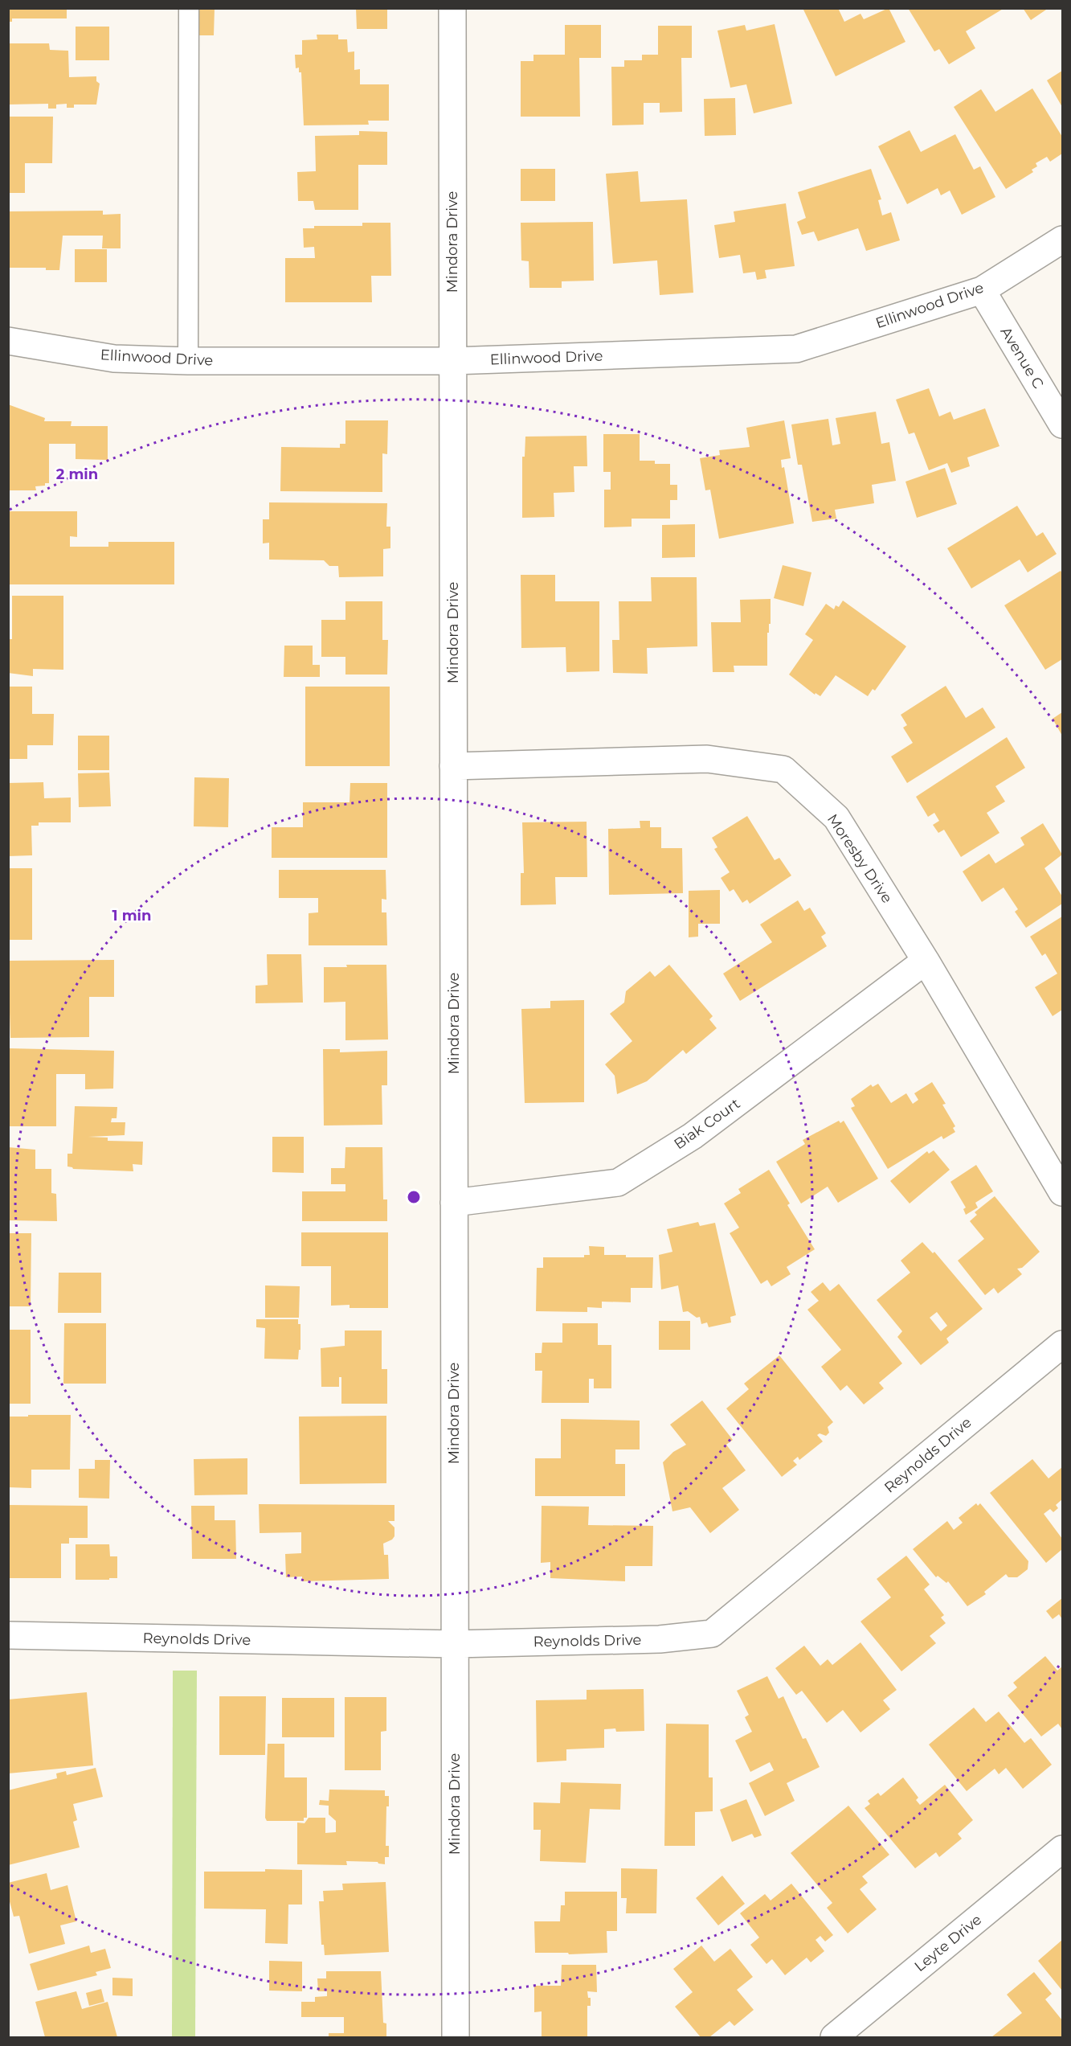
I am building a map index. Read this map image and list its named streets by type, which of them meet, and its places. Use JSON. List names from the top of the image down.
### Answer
{
  "streets": {
    "street": [
      "Mindora Drive",
      "Ellinwood Drive",
      "Avenue C",
      "Moresby Drive",
      "Biak Court",
      "Reynolds Drive",
      "Leyte Drive"
    ]
  },
  "crossings": [
    ["Mindora Drive", "Ellinwood Drive"],
    ["Mindora Drive", "Moresby Drive"],
    ["Mindora Drive", "Biak Court"],
    ["Mindora Drive", "Reynolds Drive"],
    ["Ellinwood Drive", "Avenue C"],
    ["Moresby Drive", "Biak Court"]
  ],
  "rings": ["2 min", "1 min"]
}
